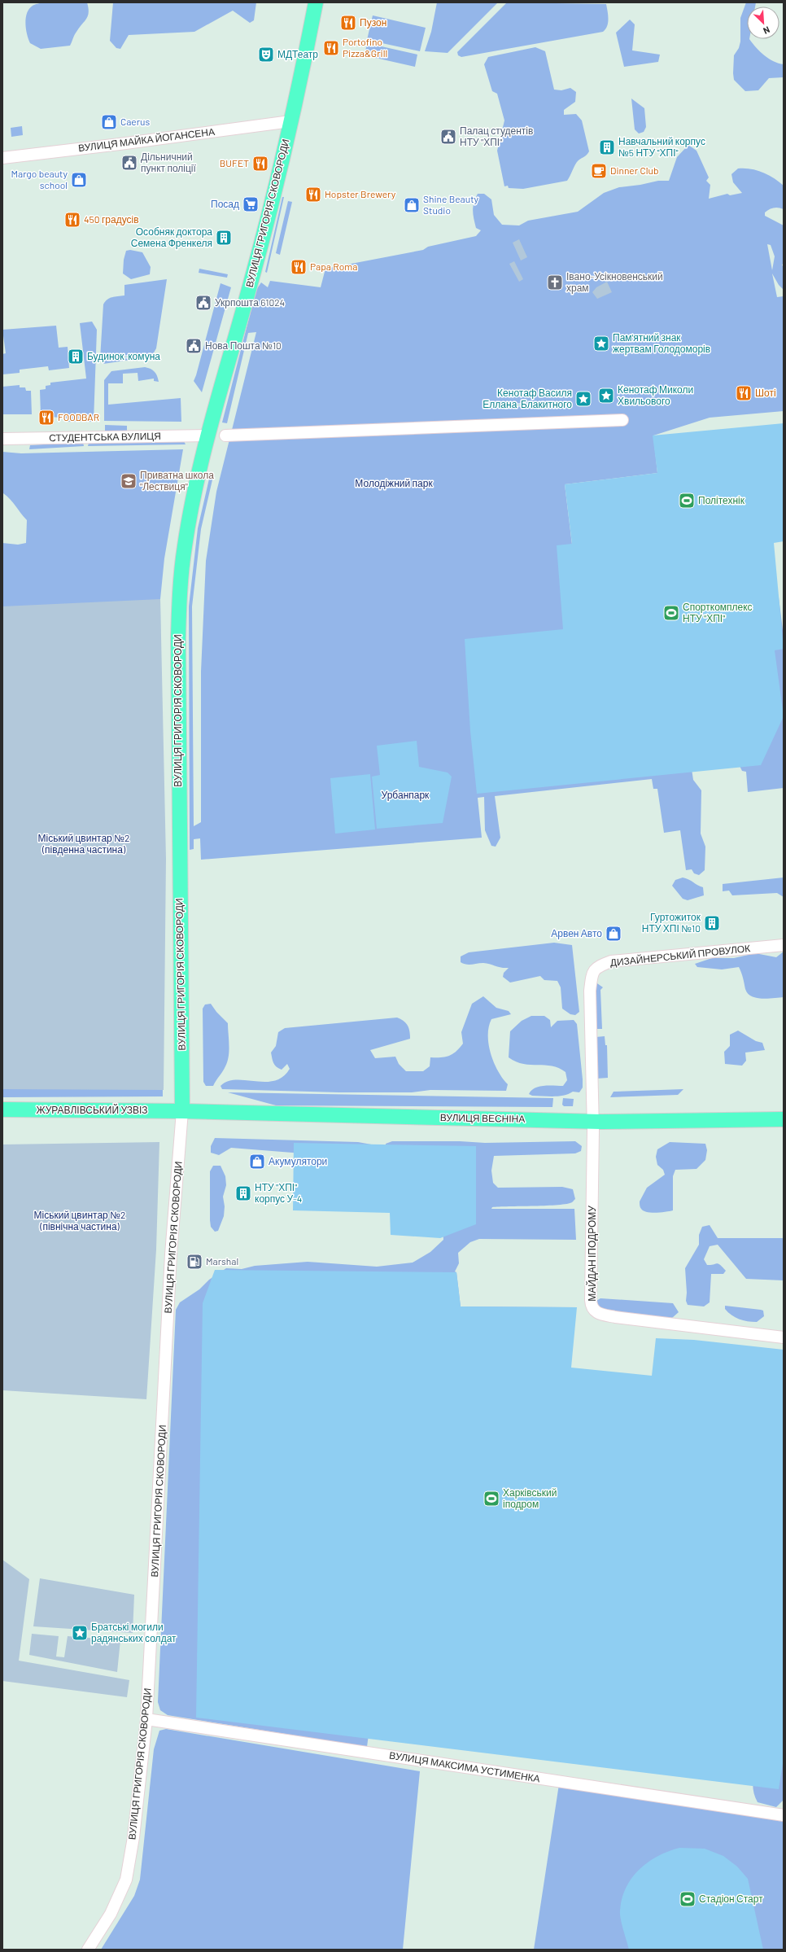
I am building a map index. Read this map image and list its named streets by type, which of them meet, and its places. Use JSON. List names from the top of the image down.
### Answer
{
  "streets": {
    "main road": ["ВУЛИЦЯ ГРИГОРІЯ СКОВОРОДИ", "ЖУРАВЛІВСЬКИЙ УЗВІЗ", "ВУЛИЦЯ ВЕСНІНА"],
    "street": [
      "ВУЛИЦЯ МАЙКА ЙОГАНСЕНА",
      "СТУДЕНТСЬКА ВУЛИЦЯ",
      "ДИЗАЙНЕРСЬКИЙ ПРОВУЛОК",
      "МАЙДАН ІПОДРОМУ",
      "ВУЛИЦЯ МАКСИМА УСТИМЕНКА"
    ]
  },
  "crossings": [
    ["ВУЛИЦЯ МАЙКА ЙОГАНСЕНА", "ВУЛИЦЯ ГРИГОРІЯ СКОВОРОДИ"],
    ["ВУЛИЦЯ ГРИГОРІЯ СКОВОРОДИ", "СТУДЕНТСЬКА ВУЛИЦЯ"],
    ["ВУЛИЦЯ ГРИГОРІЯ СКОВОРОДИ", "ЖУРАВЛІВСЬКИЙ УЗВІЗ"],
    ["ВУЛИЦЯ ГРИГОРІЯ СКОВОРОДИ", "ВУЛИЦЯ ВЕСНІНА"],
    ["ВУЛИЦЯ ГРИГОРІЯ СКОВОРОДИ", "ВУЛИЦЯ МАКСИМА УСТИМЕНКА"],
    ["ДИЗАЙНЕРСЬКИЙ ПРОВУЛОК", "ВУЛИЦЯ ВЕСНІНА"],
    ["ДИЗАЙНЕРСЬКИЙ ПРОВУЛОК", "МАЙДАН ІПОДРОМУ"],
    ["ЖУРАВЛІВСЬКИЙ УЗВІЗ", "ВУЛИЦЯ ВЕСНІНА"],
    ["ВУЛИЦЯ ВЕСНІНА", "МАЙДАН ІПОДРОМУ"]
  ],
  "parks": [
    "Молодіжний парк",
    "Урбанпарк",
    "Міський цвинтар №2 (південна частина)",
    "Міський цвинтар №2 (північна частина)"
  ],
  "places": {
    "restaurant": [
      "Пузон",
      "Portofino Pizza&Grill",
      "BUFET",
      "Hopster Brewery",
      "450 градусів",
      "Papa Roma",
      "Шоті",
      "FOODBAR"
    ],
    "theatre": ["МДТеатр"],
    "shop": [
      "Caerus",
      "Margo beauty school",
      "Shine Beauty Studio",
      "Арвен Авто",
      "Акумулятори"
    ],
    "public building": [
      "Палац студентів НТУ \"ХПІ\"",
      "Дільничний пункт поліції",
      "Укрпошта 61024",
      "Нова Пошта №10"
    ],
    "building": [
      "Навчальний корпус №5 НТУ \"ХПІ\"",
      "Особняк доктора Семена Френкеля",
      "Будинок-комуна",
      "Гуртожиток НТУ ХПІ №10",
      "НТУ \"ХПІ\" корпус У-4"
    ],
    "cafe": ["Dinner Club"],
    "supermarket": ["Посад"],
    "church": ["Івано-Усікновенський храм"],
    "place": [
      "Пам'ятний знак жертвам Голодоморів",
      "Кенотаф Миколи Хвильового",
      "Кенотаф Василя Еллана-Блакитного",
      "Братські могили радянських солдат"
    ],
    "school or university": ["Приватна школа \"Лествиця\""],
    "sports": [
      "Політехнік",
      "Спорткомплекс НТУ \"ХПІ\"",
      "Харківський іподром",
      "Стадіон Старт"
    ],
    "fuel station": ["Marshal"]
  },
  "north": "bottom right"
}
